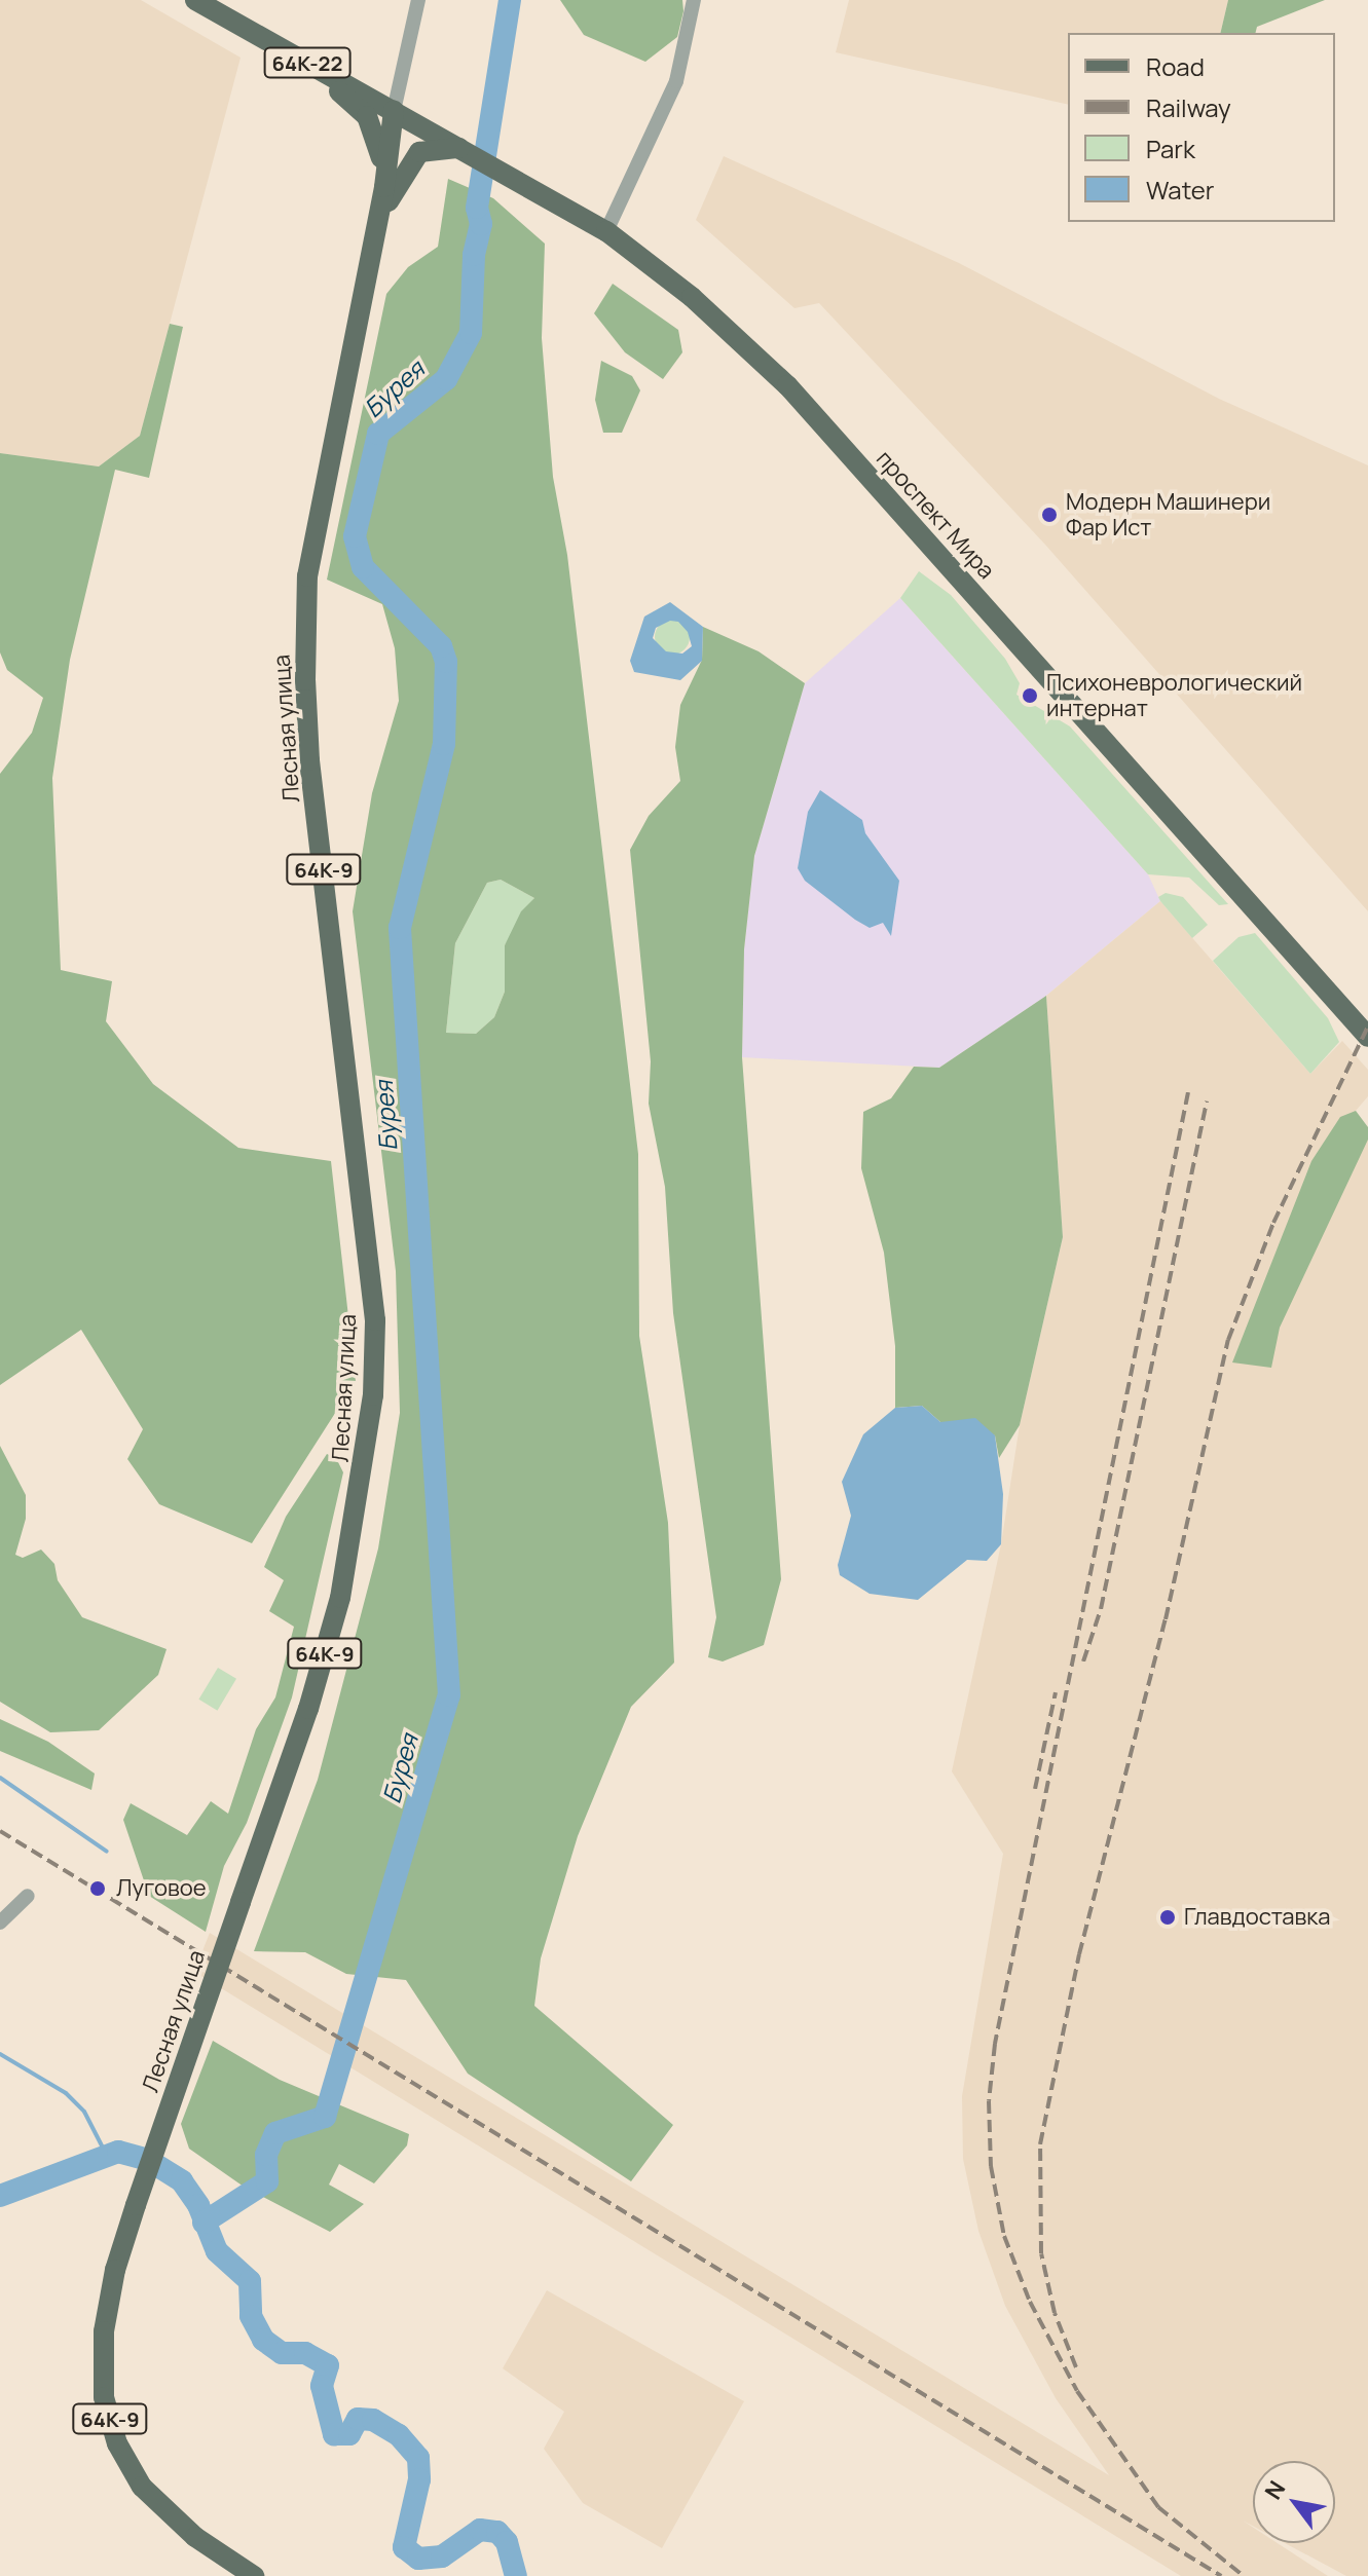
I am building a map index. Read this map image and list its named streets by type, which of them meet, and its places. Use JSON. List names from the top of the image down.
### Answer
{
  "streets": {
    "main road": [
      "64К-22",
      "проспект Мира",
      "Лесная улица",
      "64К-9"
    ]
  },
  "crossings": [
    ["64К-22", "проспект Мира"],
    ["64К-22", "Лесная улица"],
    ["проспект Мира", "Лесная улица"]
  ],
  "water": ["Бурея"],
  "places": [
    "Модерн Машинери Фар Ист",
    "Психоневрологический интернат",
    "Луговое",
    "Главдоставка"
  ],
  "legend": [
    "Road",
    "Railway",
    "Park",
    "Water"
  ],
  "north": "top left"
}
